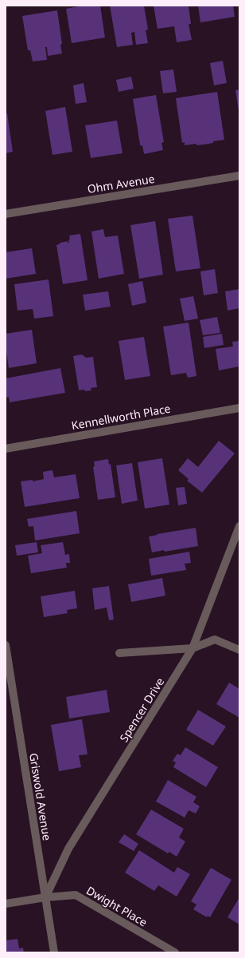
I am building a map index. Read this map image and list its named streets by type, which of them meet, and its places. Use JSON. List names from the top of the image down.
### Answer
{
  "streets": {
    "street": [
      "Ohm Avenue",
      "Kennellworth Place",
      "Spencer Drive",
      "Griswold Avenue",
      "Dwight Place"
    ]
  },
  "crossings": [
    ["Spencer Drive", "Griswold Avenue"],
    ["Spencer Drive", "Dwight Place"],
    ["Griswold Avenue", "Dwight Place"]
  ]
}
